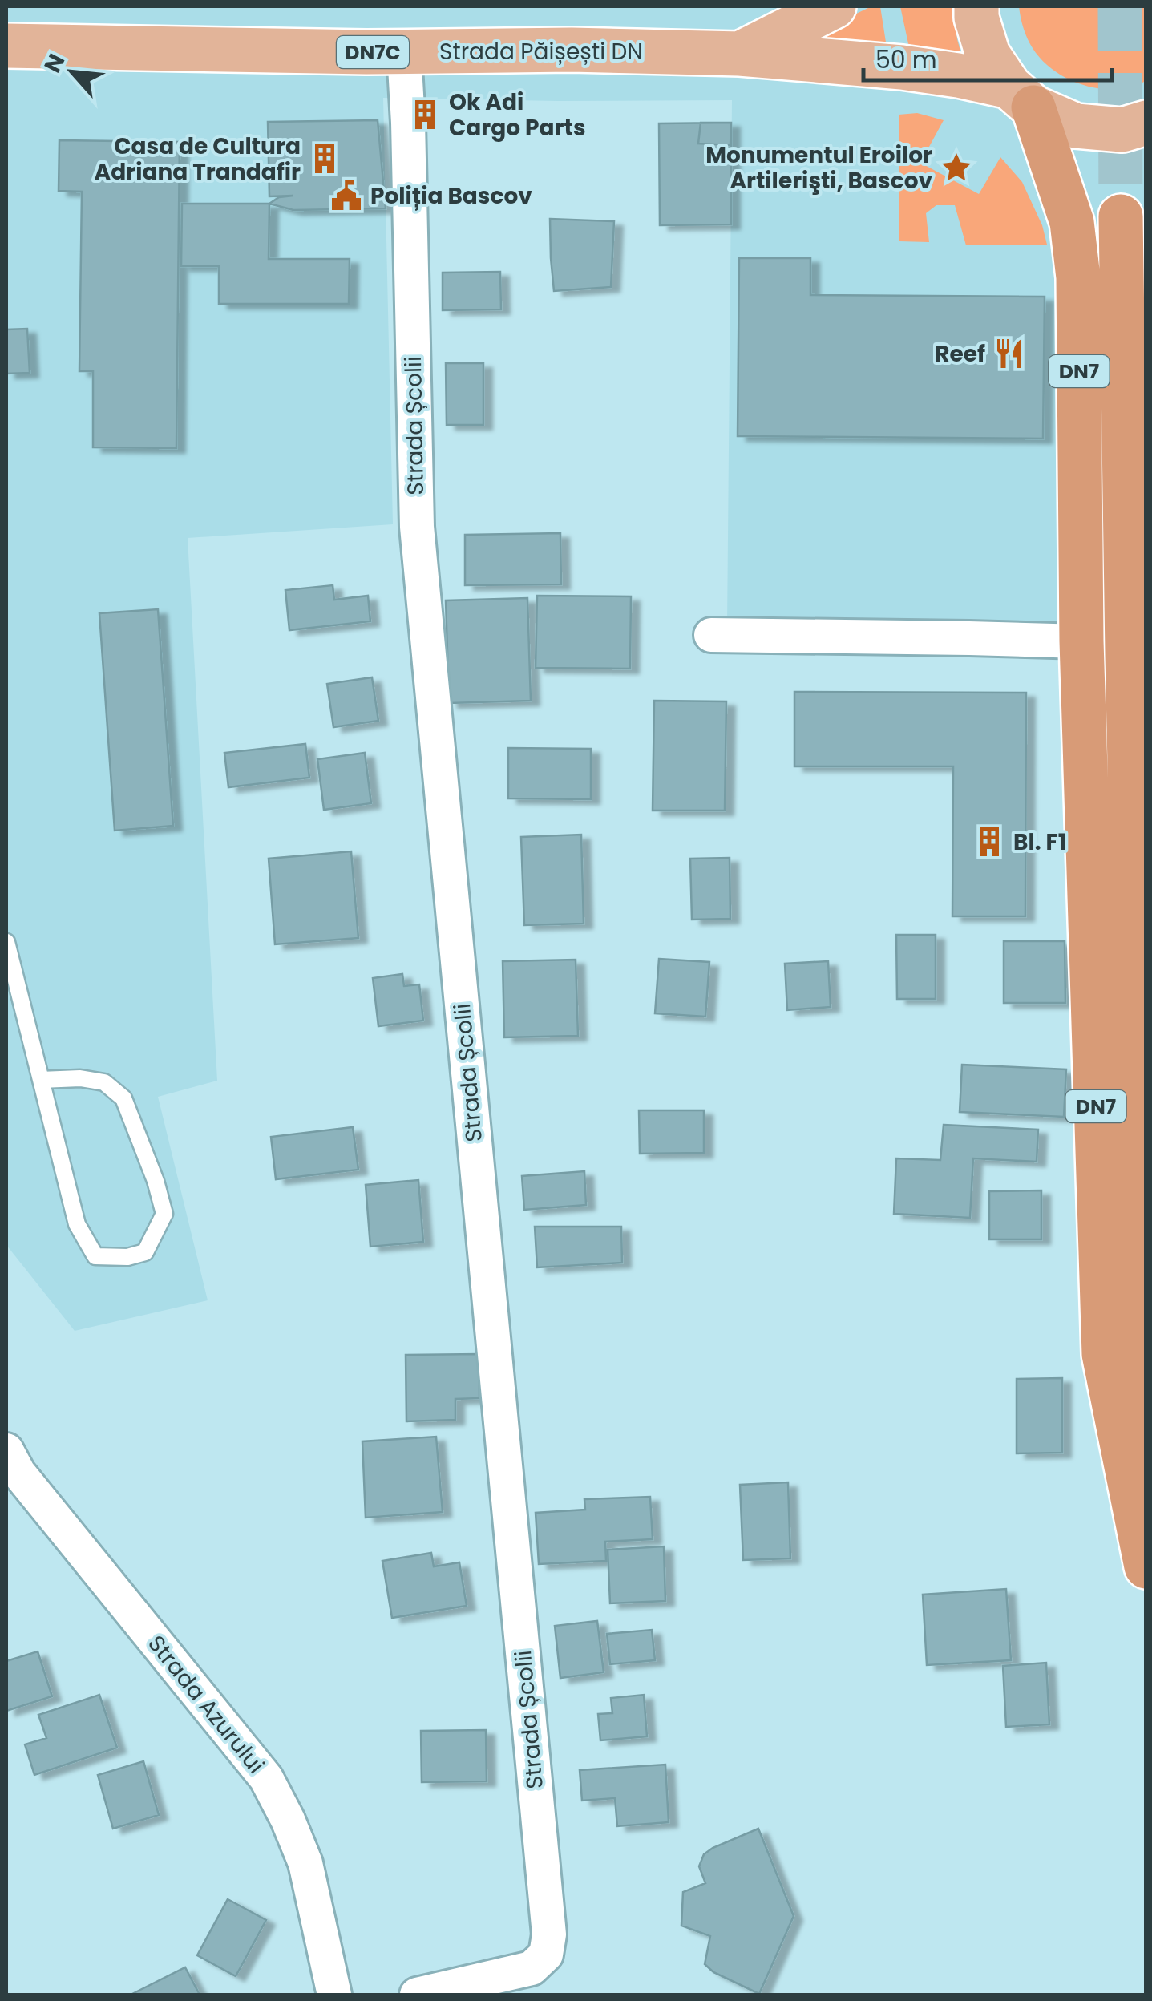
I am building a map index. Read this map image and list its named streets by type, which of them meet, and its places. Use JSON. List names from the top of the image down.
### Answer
{
  "streets": {
    "highway": ["DN7"],
    "main road": ["Strada Păișești DN", "DN7C"],
    "street": ["Strada Școlii", "Strada Azurului"]
  },
  "crossings": [
    ["Strada Păișești DN", "DN7"],
    ["Strada Păișești DN", "Strada Școlii"]
  ],
  "places": {
    "building": ["Ok Adi Cargo Parts", "Casa de Cultura Adriana Trandafir", "Bl. F1"],
    "place": ["Monumentul Eroilor Artilerişti, Bascov"],
    "public building": ["Poliția Bascov"],
    "restaurant": ["Reef"]
  },
  "scale_bar": "50 m",
  "north": "top left"
}
